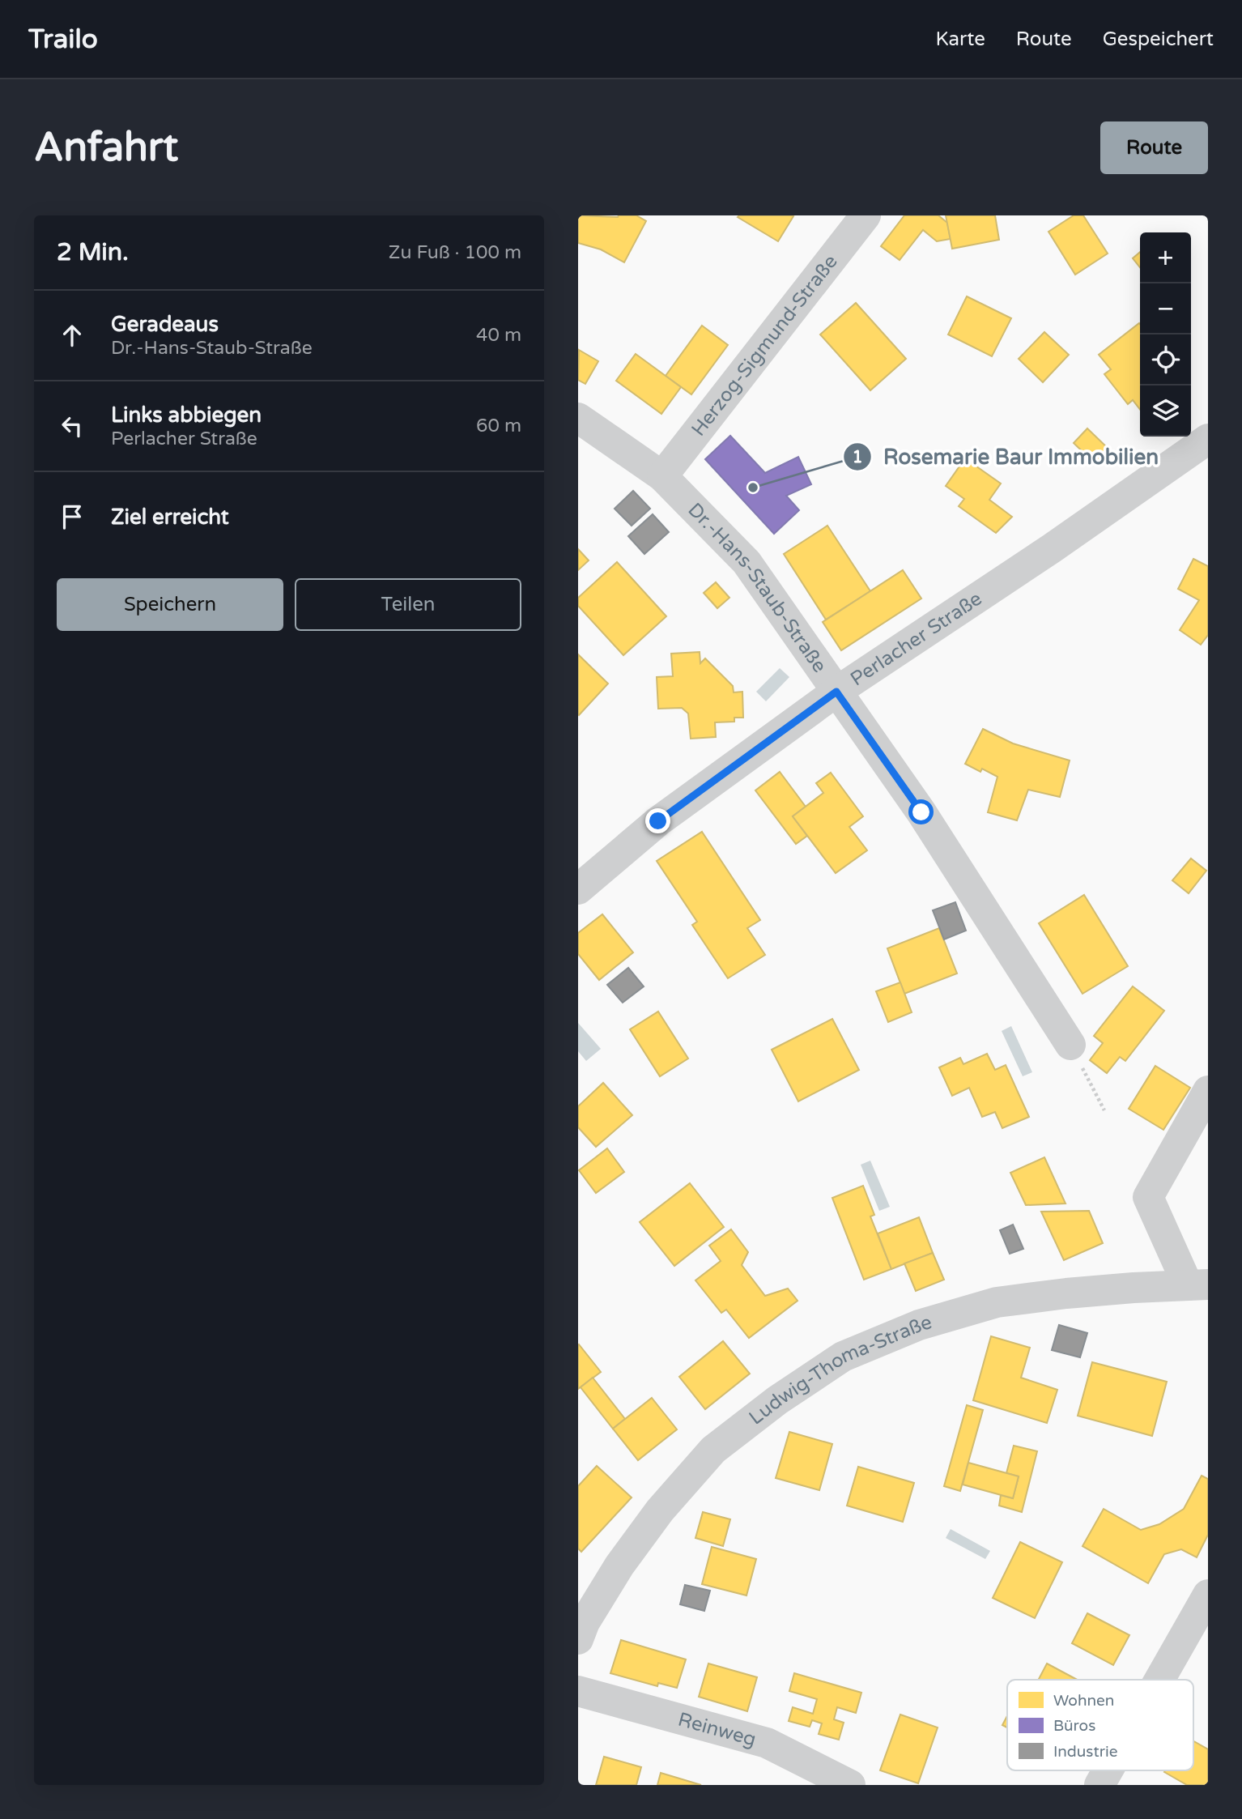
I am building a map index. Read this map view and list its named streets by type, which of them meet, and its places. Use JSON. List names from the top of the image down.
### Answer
{
  "streets": {
    "street": [
      "Herzog-Sigmund-Straße",
      "Dr.-Hans-Staub-Straße",
      "Perlacher Straße",
      "Ludwig-Thoma-Straße",
      "Reinweg"
    ]
  },
  "crossings": [
    ["Herzog-Sigmund-Straße", "Dr.-Hans-Staub-Straße"],
    ["Dr.-Hans-Staub-Straße", "Perlacher Straße"]
  ],
  "places": ["Rosemarie Baur Immobilien"],
  "legend": ["Wohnen", "Büros", "Industrie"],
  "page": {
    "header": "Trailo",
    "nav": ["Karte", "Route", "Gespeichert"],
    "buttons": [
      "Route",
      ["Speichern", "Teilen"]
    ],
    "title": "Anfahrt",
    "heading": ["2 Min.", "Zu Fuß · 100 m"],
    "map_buttons": ["+", "−"],
    "list": [
      ["Geradeaus", "Dr.-Hans-Staub-Straße", "40 m"],
      ["Links abbiegen", "Perlacher Straße", "60 m"],
      "Ziel erreicht"
    ]
  }
}
